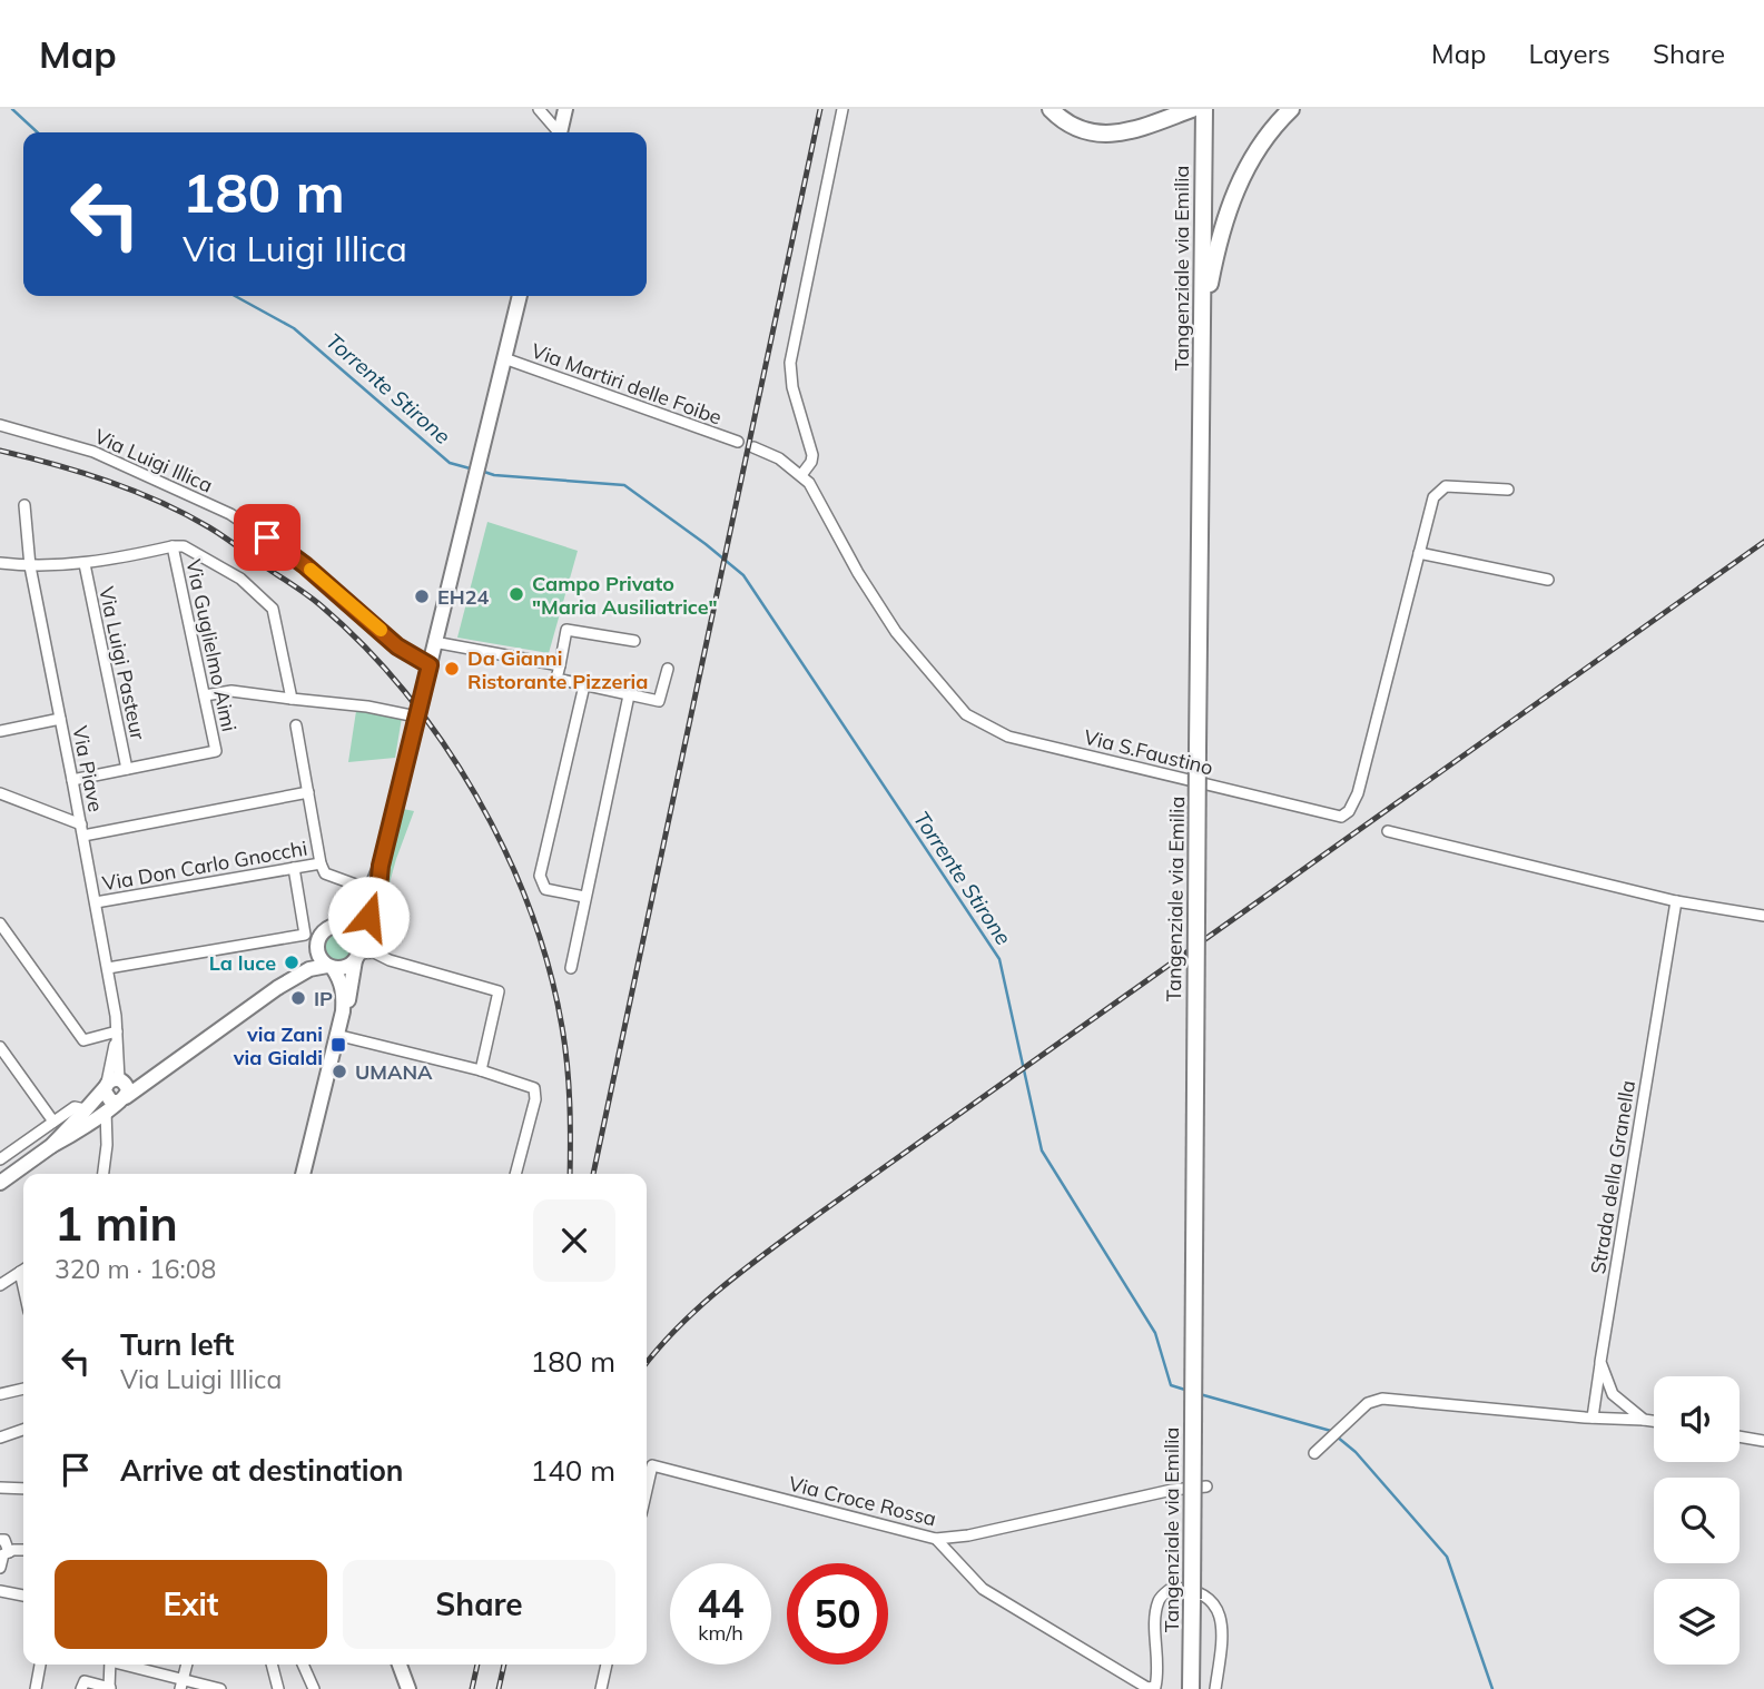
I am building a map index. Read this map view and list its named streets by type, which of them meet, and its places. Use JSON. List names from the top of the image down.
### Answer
{
  "streets": {
    "main road": ["Tangenziale via Emilia"],
    "street": [
      "Via Martiri delle Foibe",
      "Via Luigi Illica",
      "Via Guglielmo Aimi",
      "Via Luigi Pasteur",
      "Via S.Faustino",
      "Via Piave",
      "Via Don Carlo Gnocchi",
      "Strada della Granella",
      "Via Croce Rossa"
    ]
  },
  "crossings": [
    ["Via Guglielmo Aimi", "Via Luigi Pasteur"],
    ["Via Piave", "Via Don Carlo Gnocchi"]
  ],
  "water": ["Torrente Stirone"],
  "places": {
    "other": [
      "Campo Privato \"Maria Ausiliatrice\"",
      "EH24",
      "Da Gianni Ristorante Pizzeria",
      "La luce",
      "IP",
      "UMANA"
    ],
    "transit": ["via Zani via Gialdi"]
  },
  "page": {
    "header": "Map",
    "nav": ["Map", "Layers", "Share"],
    "turn": ["180 m", "Via Luigi Illica"],
    "heading": ["1 min", "320 m · 16:08"],
    "list": [
      {
        "name": "Turn left",
        "note": "Via Luigi Illica",
        "value": "180 m"
      },
      {
        "name": "Arrive at destination",
        "value": "140 m"
      }
    ],
    "buttons": ["Exit", "Share"],
    "speed": "44 km/h",
    "limit": "50"
  }
}
